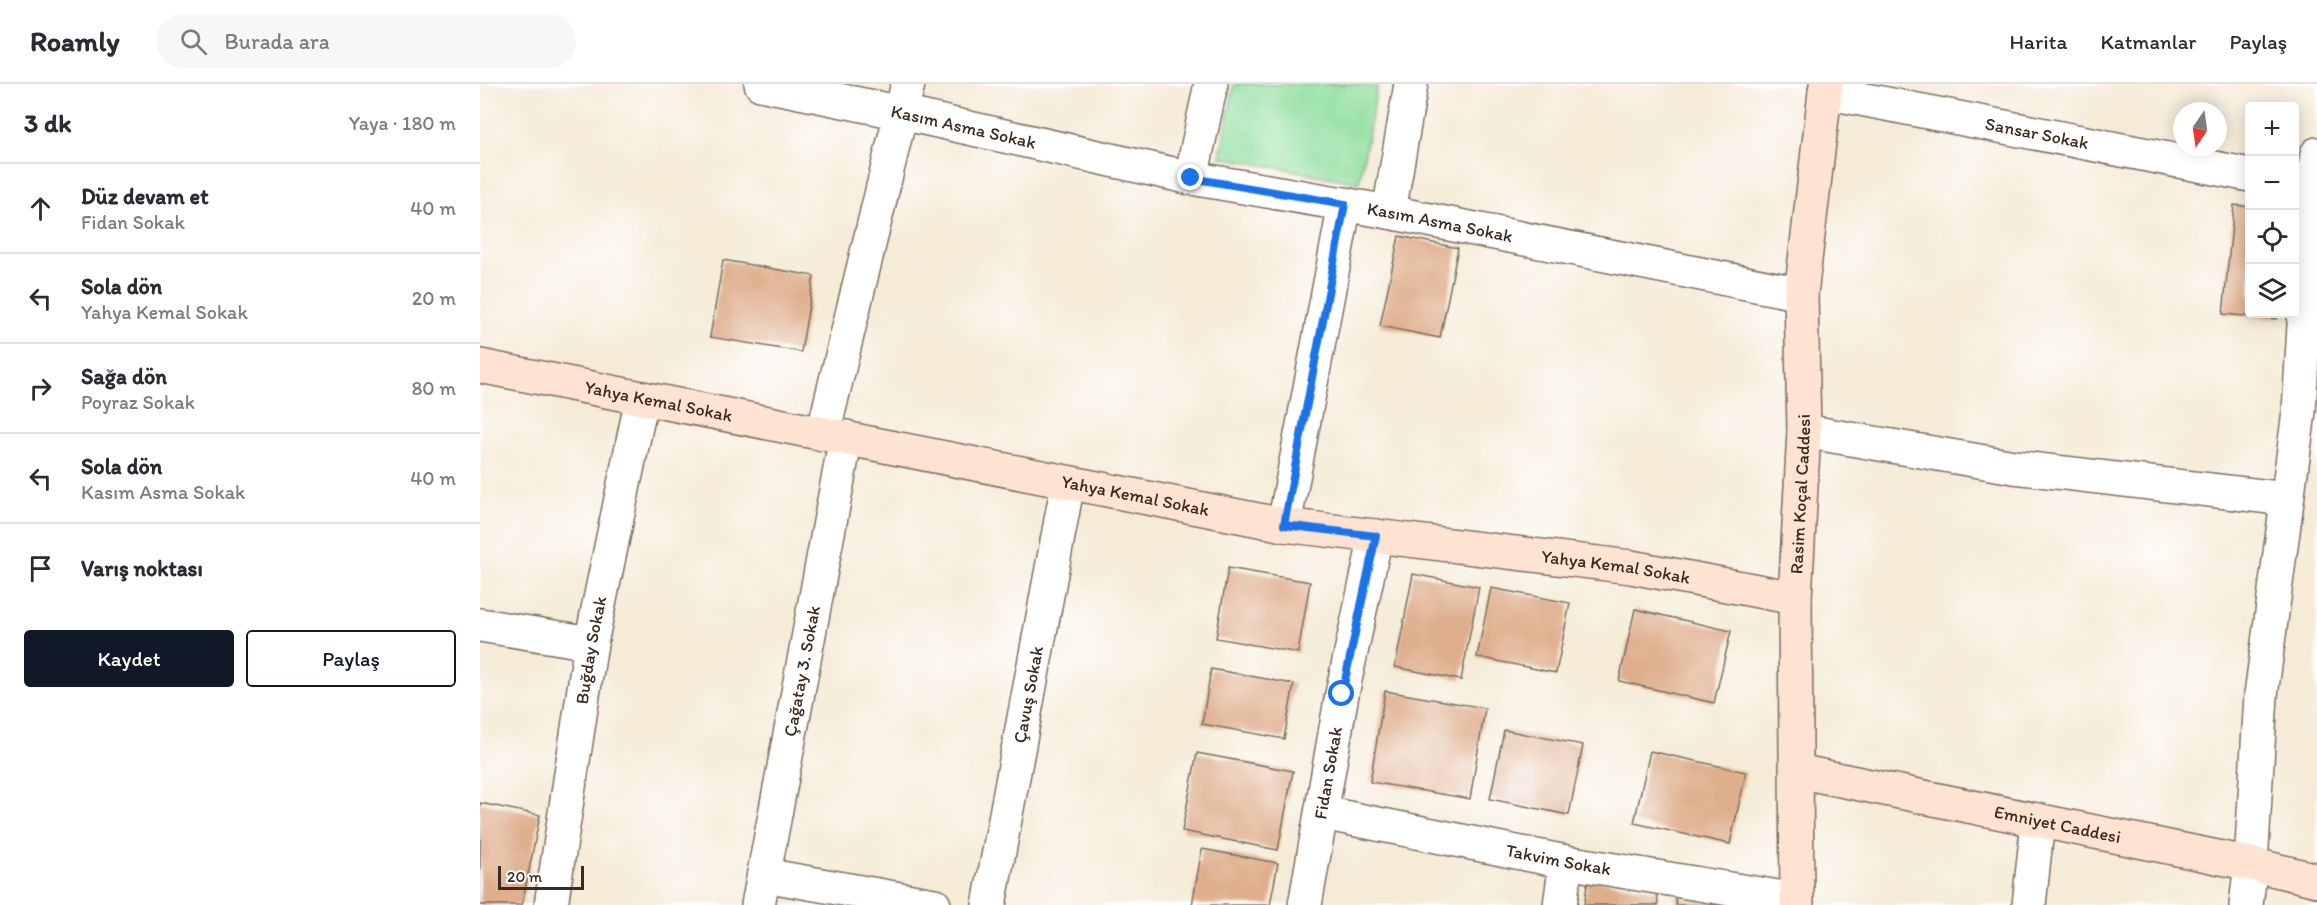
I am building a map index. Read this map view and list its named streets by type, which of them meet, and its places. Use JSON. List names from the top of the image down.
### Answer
{
  "streets": {
    "street": [
      "Kasım Asma Sokak",
      "Sansar Sokak",
      "Yahya Kemal Sokak",
      "Rasim Koçal Caddesi",
      "Buğday Sokak",
      "Çağatay 3. Sokak",
      "Çavuş Sokak",
      "Fidan Sokak",
      "Emniyet Caddesi",
      "Takvim Sokak"
    ]
  },
  "crossings": [
    ["Kasım Asma Sokak", "Rasim Koçal Caddesi"],
    ["Kasım Asma Sokak", "Çağatay 3. Sokak"],
    ["Sansar Sokak", "Rasim Koçal Caddesi"],
    ["Yahya Kemal Sokak", "Rasim Koçal Caddesi"],
    ["Yahya Kemal Sokak", "Buğday Sokak"],
    ["Yahya Kemal Sokak", "Çağatay 3. Sokak"],
    ["Yahya Kemal Sokak", "Çavuş Sokak"],
    ["Yahya Kemal Sokak", "Fidan Sokak"],
    ["Rasim Koçal Caddesi", "Emniyet Caddesi"],
    ["Rasim Koçal Caddesi", "Takvim Sokak"],
    ["Fidan Sokak", "Takvim Sokak"]
  ],
  "scale_bar": "20 m",
  "north": "bottom",
  "page": {
    "header": "Roamly",
    "search": "Burada ara",
    "nav": ["Harita", "Katmanlar", "Paylaş"],
    "heading": ["3 dk", "Yaya · 180 m"],
    "map_buttons": ["+", "−"],
    "list": [
      ["Düz devam et", "Fidan Sokak", "40 m"],
      ["Sola dön", "Yahya Kemal Sokak", "20 m"],
      ["Sağa dön", "Poyraz Sokak", "80 m"],
      ["Sola dön", "Kasım Asma Sokak", "40 m"],
      "Varış noktası"
    ],
    "buttons": ["Kaydet", "Paylaş"],
    "scale": "20 m"
  }
}
